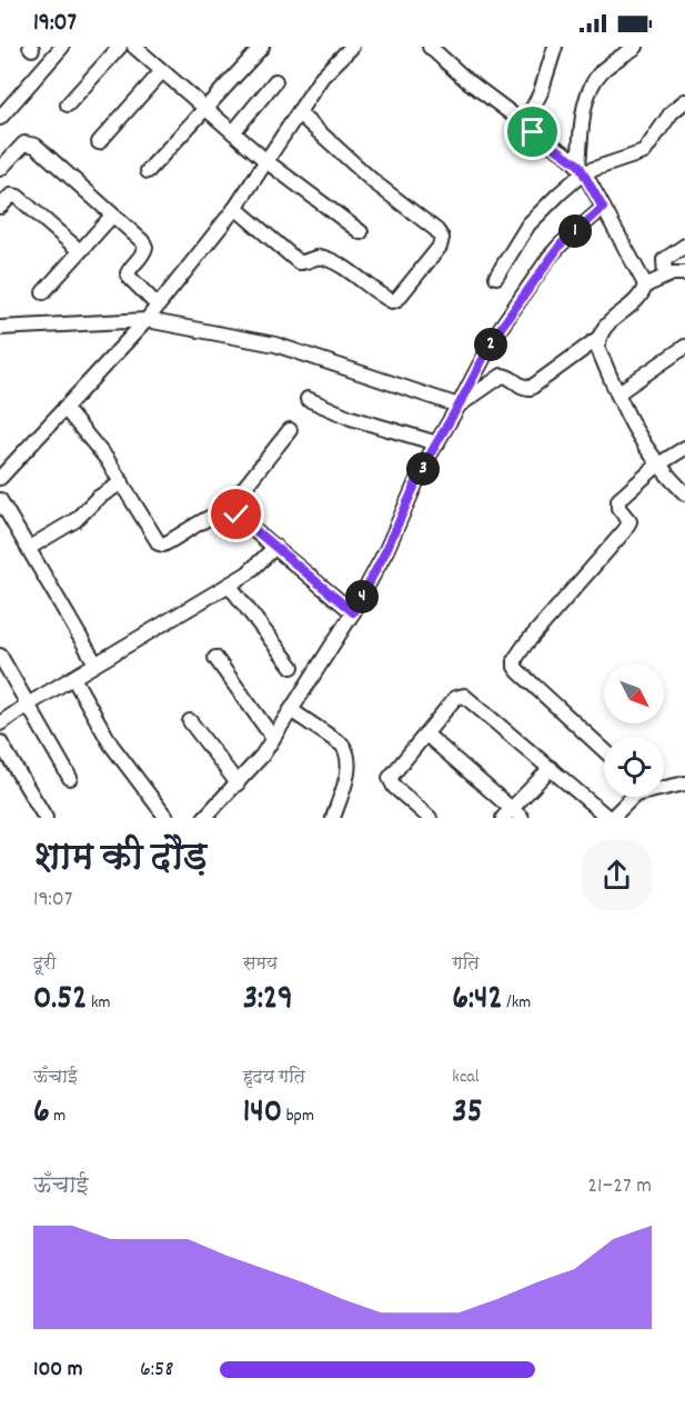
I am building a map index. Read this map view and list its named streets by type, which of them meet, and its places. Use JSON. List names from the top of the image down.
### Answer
{
  "north": "bottom right",
  "page": {
    "status": "19:07",
    "pins": [
      "1",
      "2",
      "3",
      "4"
    ],
    "heading": ["शाम की दौड़", "19:07"],
    "stats": [
      ["दूरी", "0.52 km"],
      ["समय", "3:29"],
      ["गति", "6:42 /km"],
      ["ऊँचाई", "6 m"],
      ["हृदय गति", "140 bpm"],
      ["kcal", "35"]
    ],
    "chart": ["ऊँचाई", "21–27 m"],
    "list": [
      {
        "name": "100 m",
        "note": "6:58"
      }
    ]
  }
}
